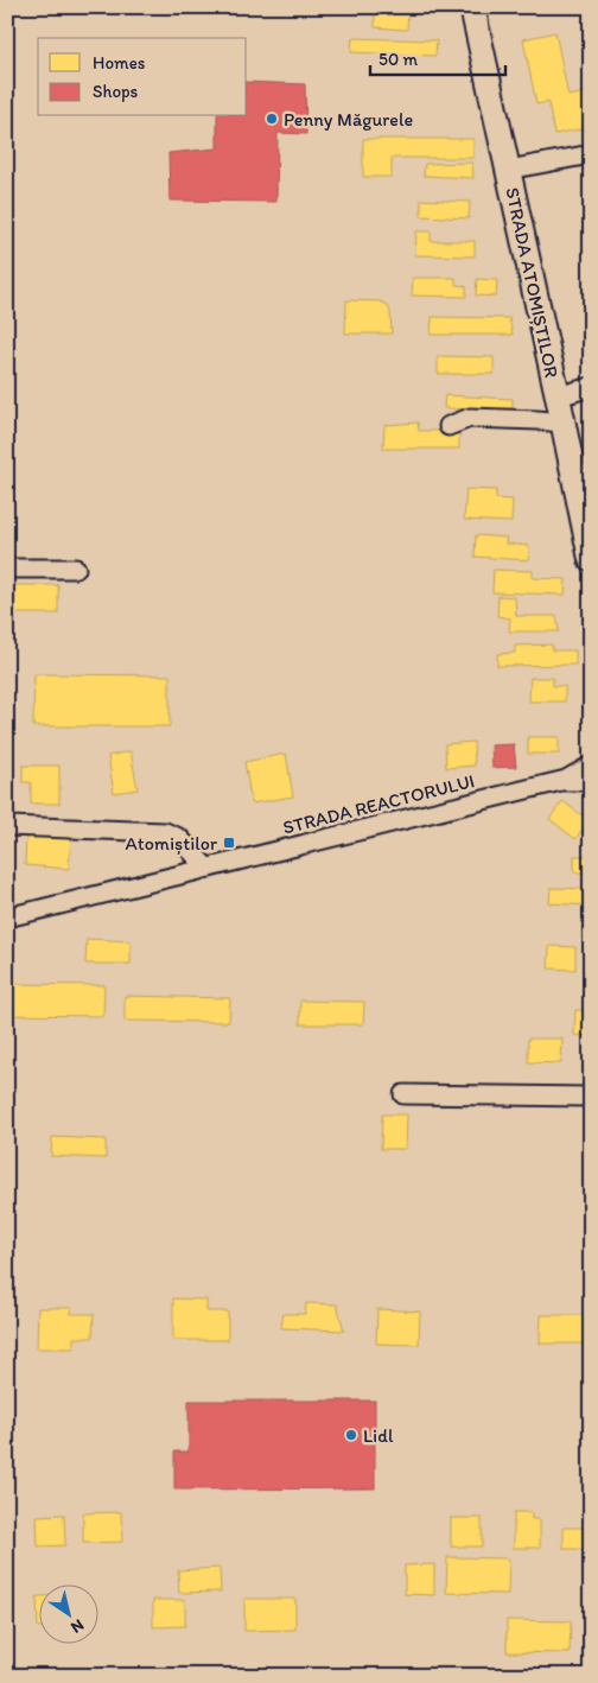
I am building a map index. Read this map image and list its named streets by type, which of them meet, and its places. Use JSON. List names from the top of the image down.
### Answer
{
  "streets": {
    "main road": ["STRADA ATOMIȘTILOR"],
    "street": ["STRADA REACTORULUI"]
  },
  "places": {
    "other": ["Penny Măgurele", "Lidl"],
    "transit": ["Atomiștilor"]
  },
  "legend": ["Homes", "Shops"],
  "scale_bar": "50 m",
  "north": "bottom right"
}
